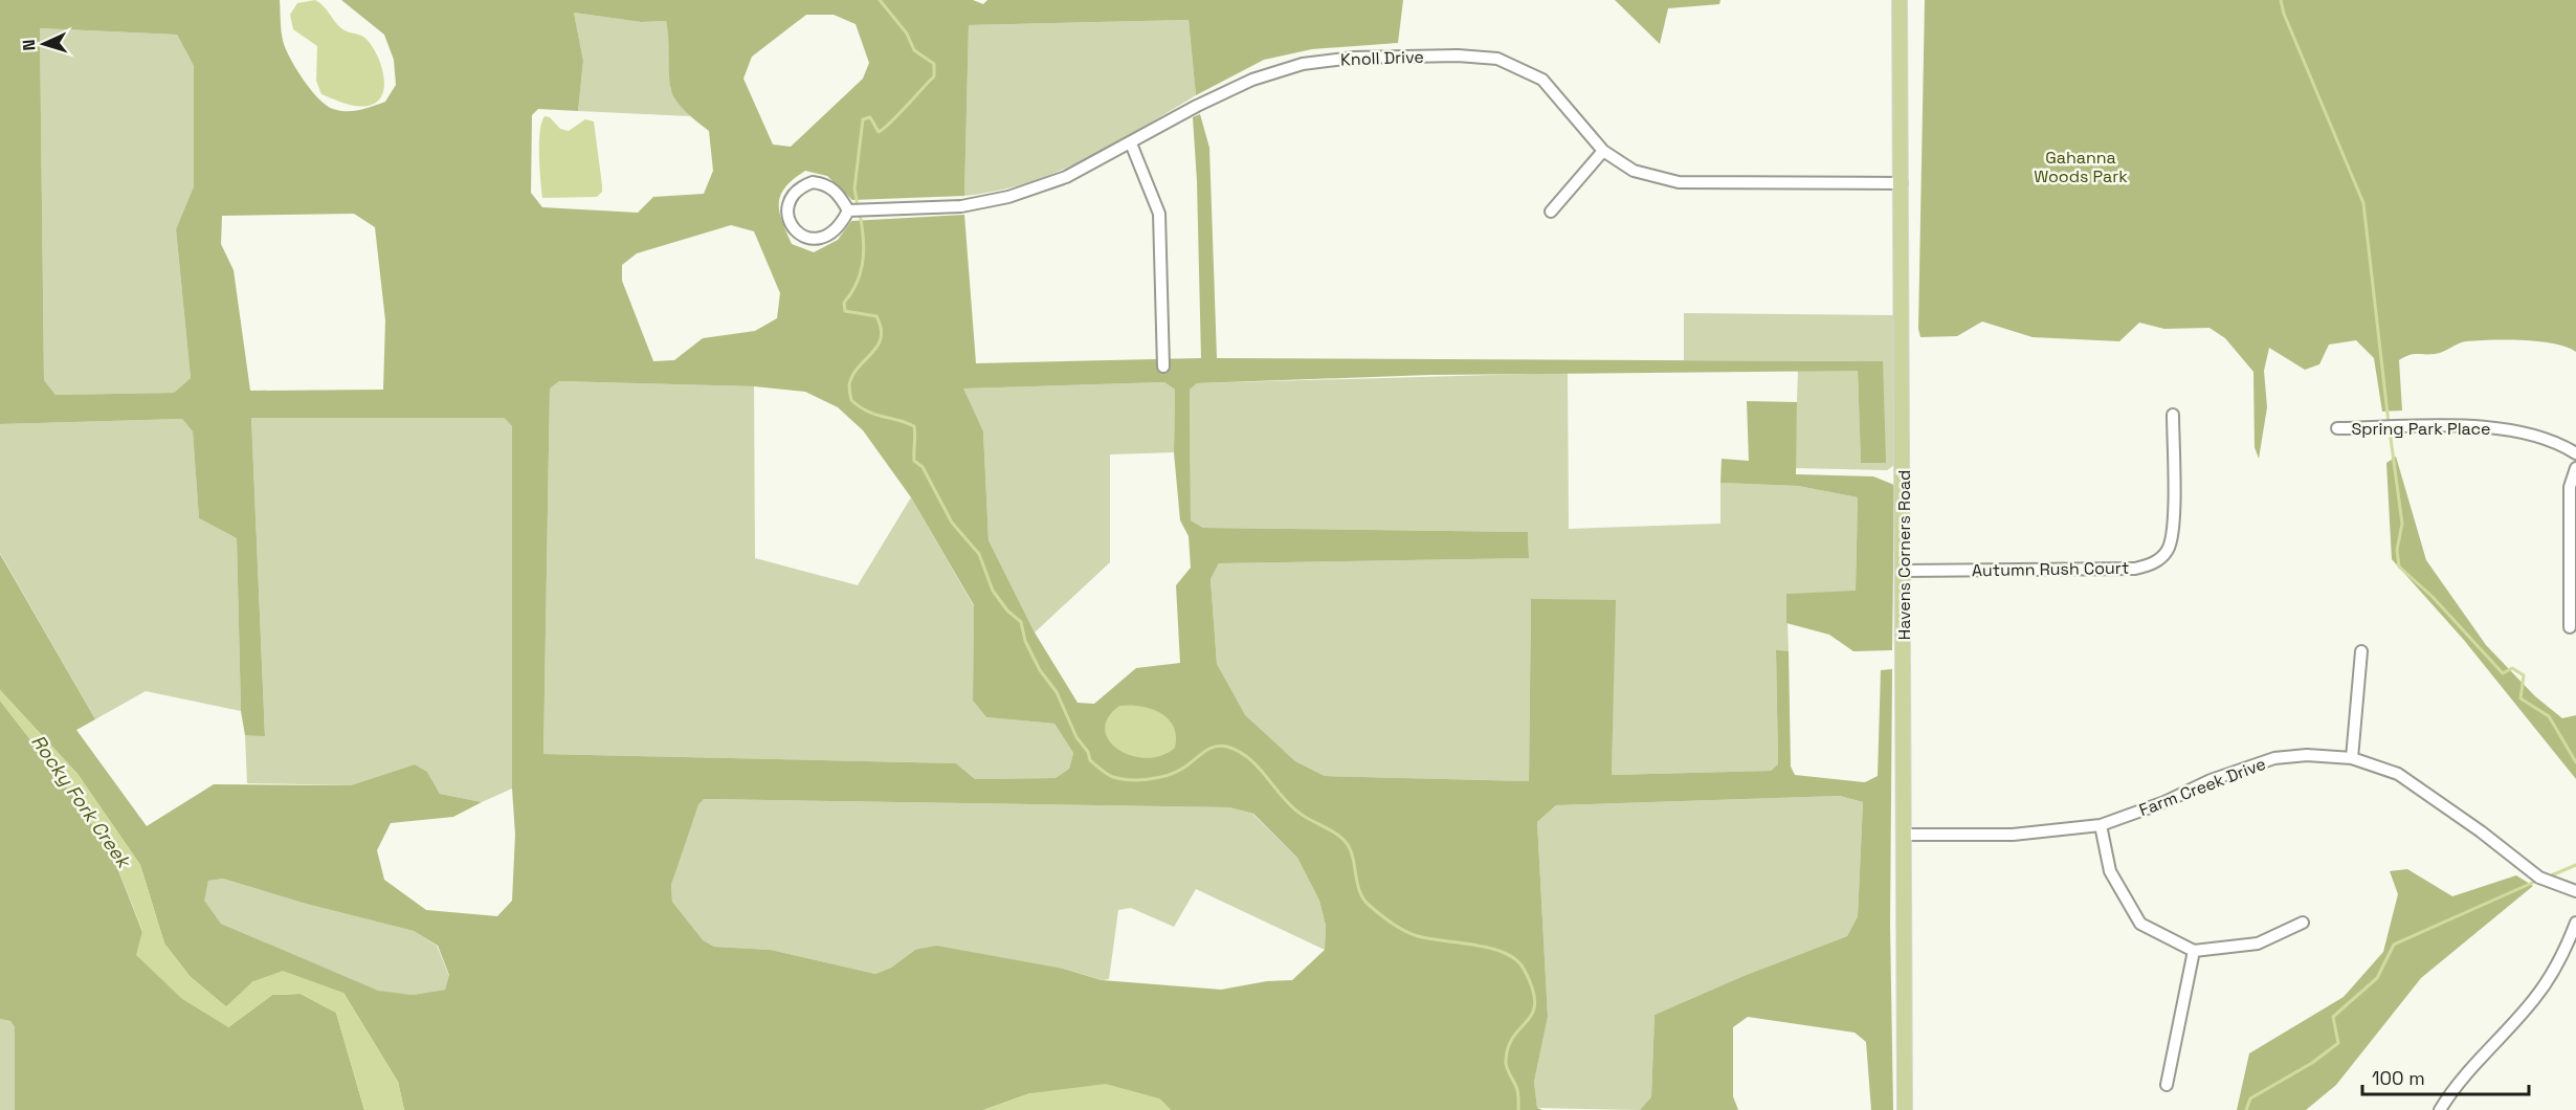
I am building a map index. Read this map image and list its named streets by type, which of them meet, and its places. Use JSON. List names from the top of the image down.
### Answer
{
  "streets": {
    "main road": ["Havens Corners Road"],
    "street": [
      "Knoll Drive",
      "Spring Park Place",
      "Autumn Rush Court",
      "Farm Creek Drive"
    ]
  },
  "crossings": [
    ["Knoll Drive", "Havens Corners Road"],
    ["Havens Corners Road", "Autumn Rush Court"],
    ["Havens Corners Road", "Farm Creek Drive"]
  ],
  "water": ["Rocky Fork Creek"],
  "parks": ["Gahanna Woods Park"],
  "scale_bar": "100 m",
  "north": "left"
}
